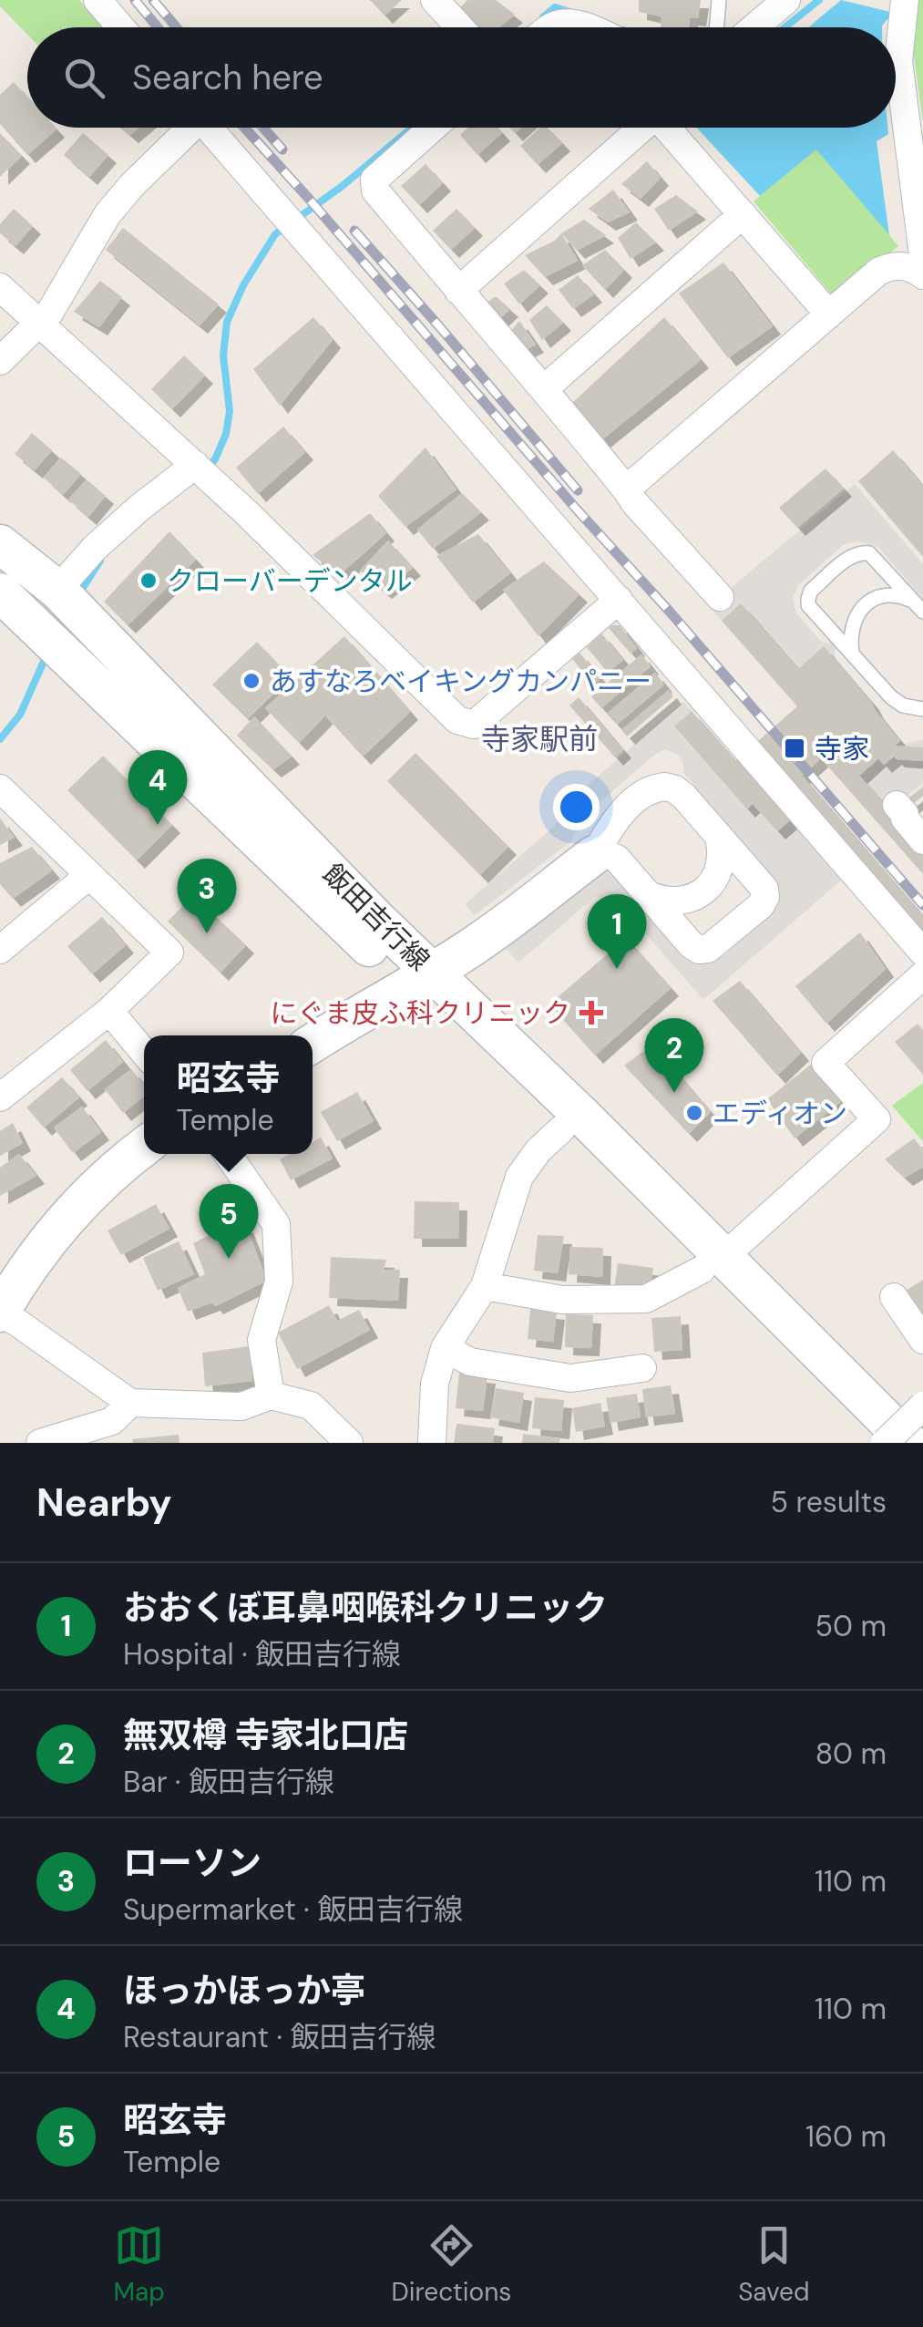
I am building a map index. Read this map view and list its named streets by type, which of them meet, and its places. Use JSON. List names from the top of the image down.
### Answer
{
  "streets": {
    "main road": ["飯田吉行線"]
  },
  "districts": ["寺家駅前"],
  "places": {
    "other": ["クローバーデンタル", "あすなろベイキングカンパニー", "エディオン"],
    "transit": ["寺家"],
    "health": ["にぐま皮ふ科クリニック"]
  },
  "page": {
    "search": "Search here",
    "pins": [
      "4",
      "3",
      "1",
      "2",
      "5"
    ],
    "popup": ["昭玄寺", "Temple"],
    "heading": ["Nearby", "5 results"],
    "list": [
      {
        "mark": "1",
        "name": "おおくぼ耳鼻咽喉科クリニック",
        "note": "Hospital · 飯田吉行線",
        "value": "50 m"
      },
      {
        "mark": "2",
        "name": "無双樽 寺家北口店",
        "note": "Bar · 飯田吉行線",
        "value": "80 m"
      },
      {
        "mark": "3",
        "name": "ローソン",
        "note": "Supermarket · 飯田吉行線",
        "value": "110 m"
      },
      {
        "mark": "4",
        "name": "ほっかほっか亭",
        "note": "Restaurant · 飯田吉行線",
        "value": "110 m"
      },
      {
        "mark": "5",
        "name": "昭玄寺",
        "note": "Temple",
        "value": "160 m"
      }
    ],
    "nav": ["Map", "Directions", "Saved"]
  }
}
